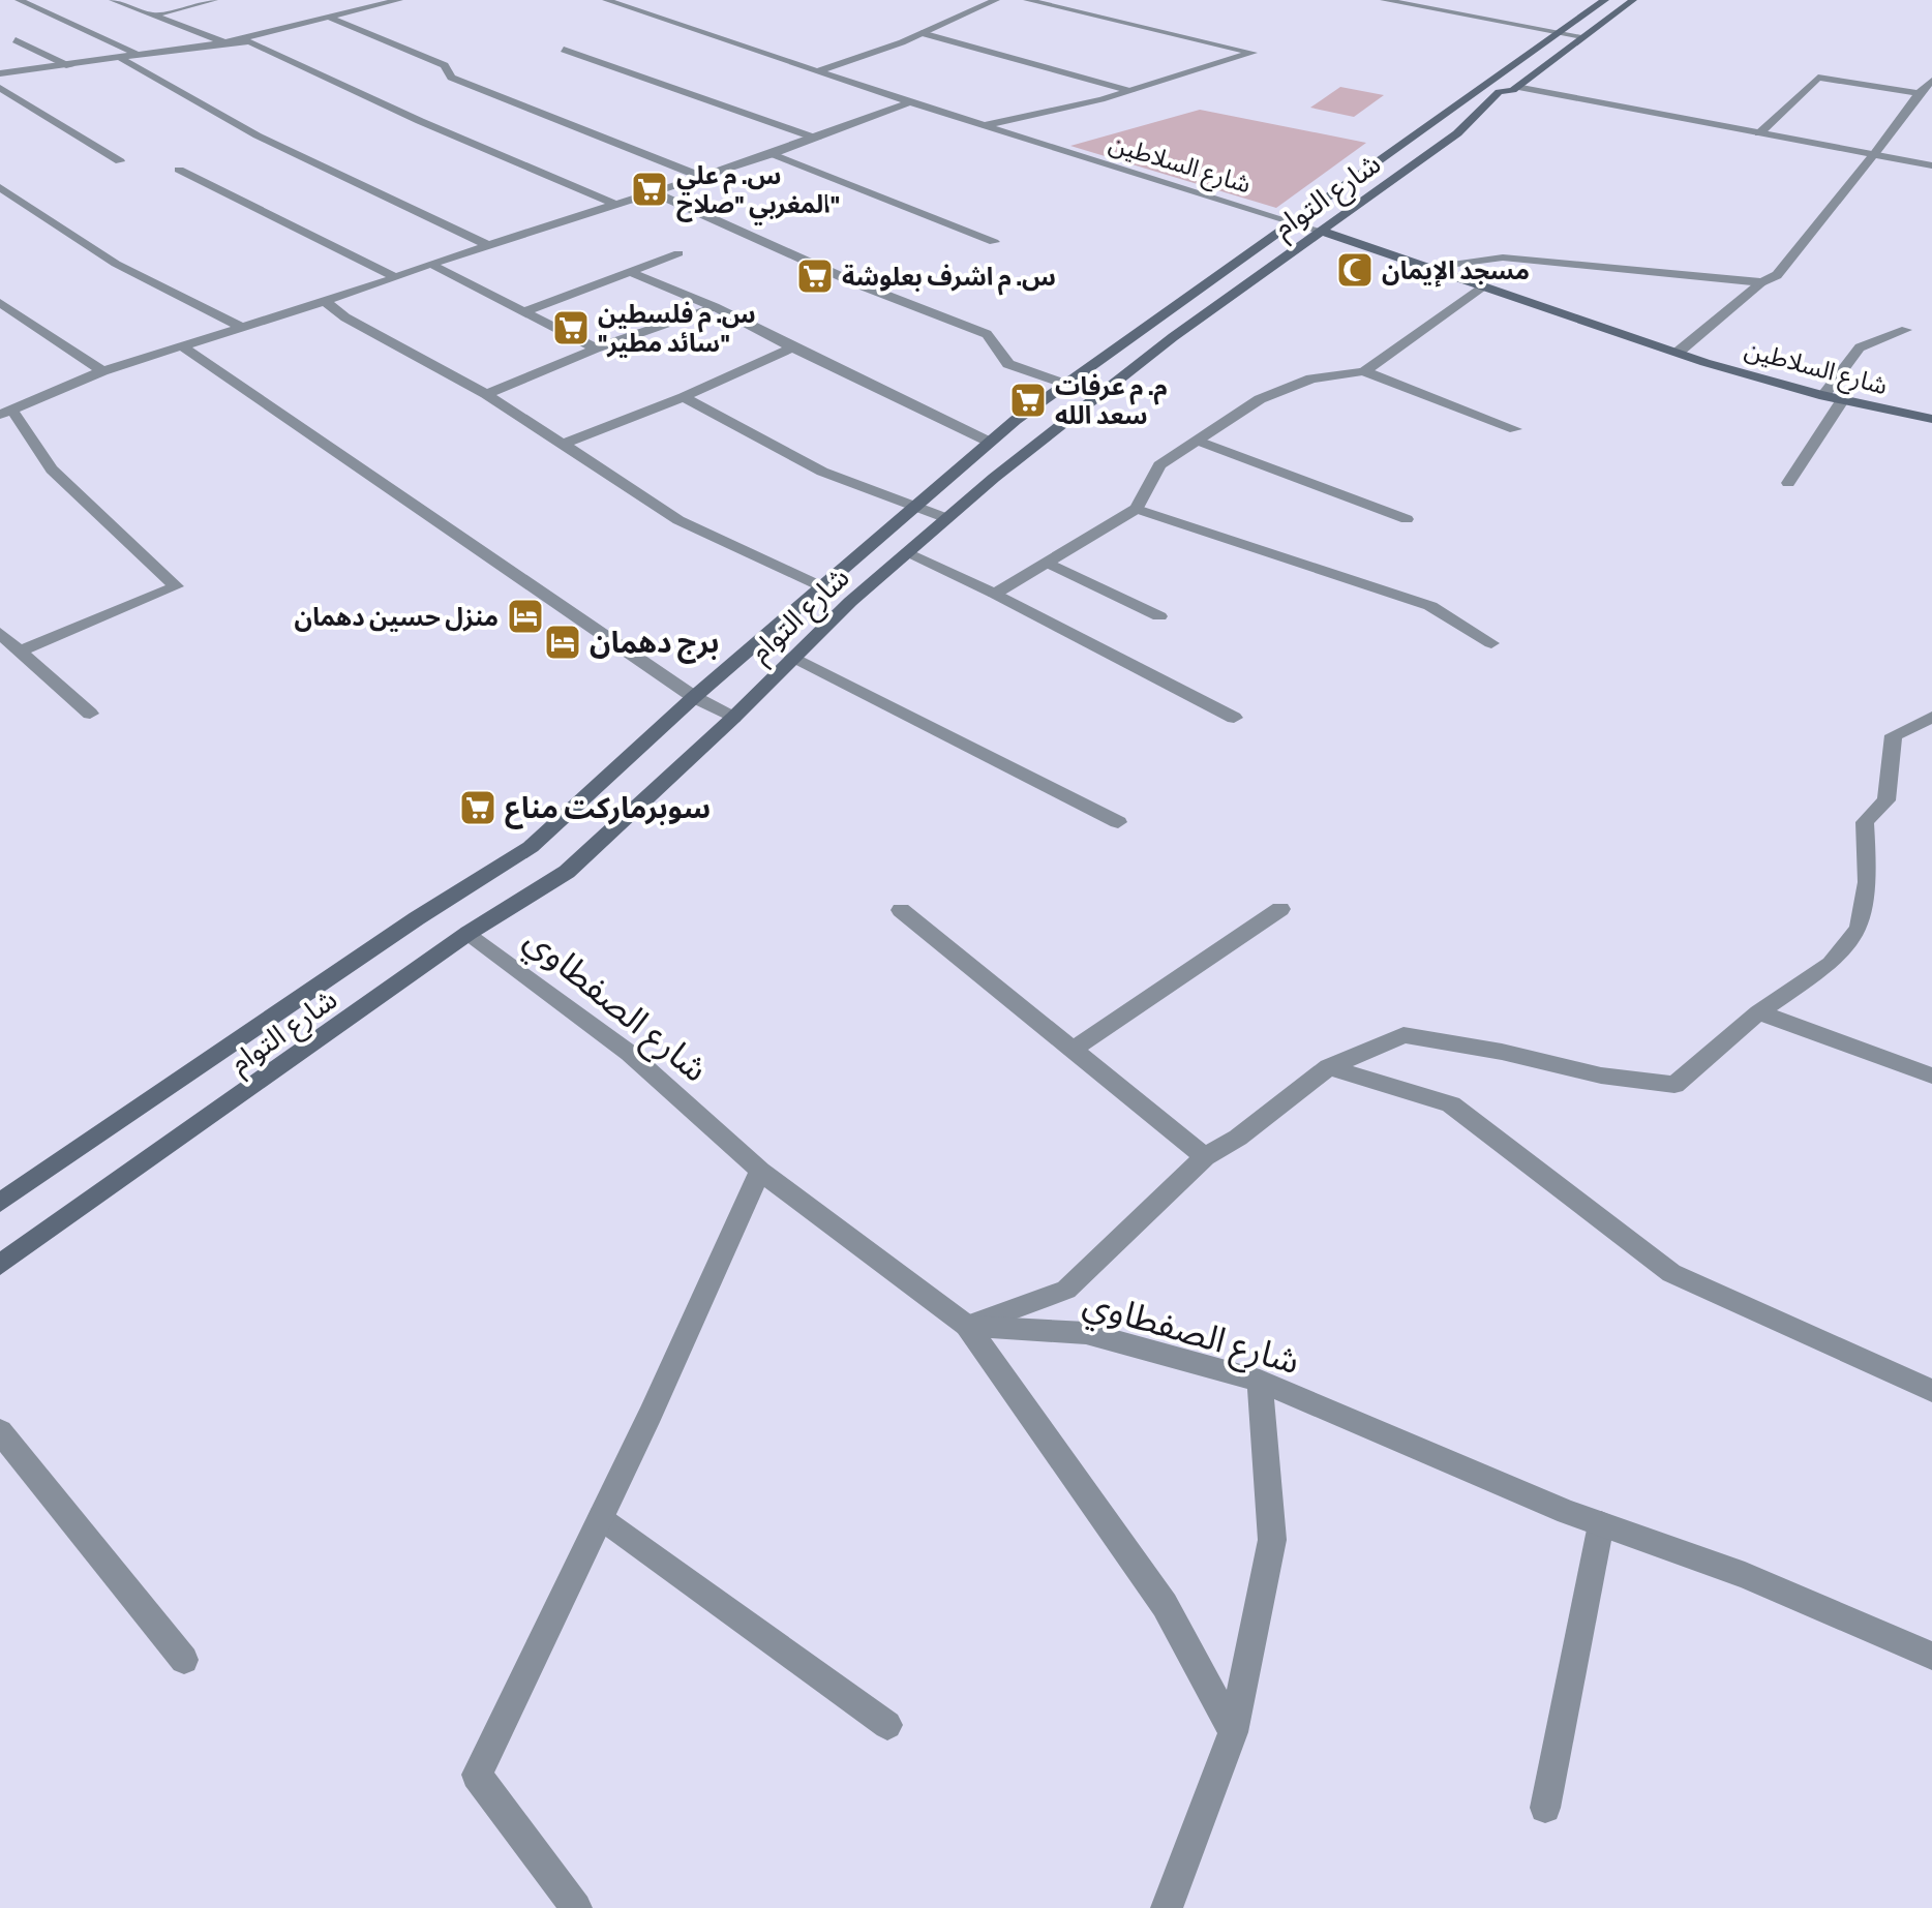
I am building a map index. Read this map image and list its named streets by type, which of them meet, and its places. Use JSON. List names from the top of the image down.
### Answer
{
  "streets": {
    "main road": ["شارع السلاطين", "شارع التوام"],
    "street": ["شارع الصفطاوي"]
  },
  "crossings": [
    ["شارع السلاطين", "شارع التوام"],
    ["شارع التوام", "شارع الصفطاوي"]
  ],
  "places": {
    "supermarket": [
      "س. م علي المغربي \"صلاح\"",
      "س. م اشرف بعلوشة",
      "س. م فلسطين \"سائد مطير\"",
      "م. م عرفات سعد الله",
      "سوبرماركت مناع"
    ],
    "mosque": ["مسجد الإيمان"],
    "hotel": ["منزل حسين دهمان", "برج دهمان"]
  }
}
